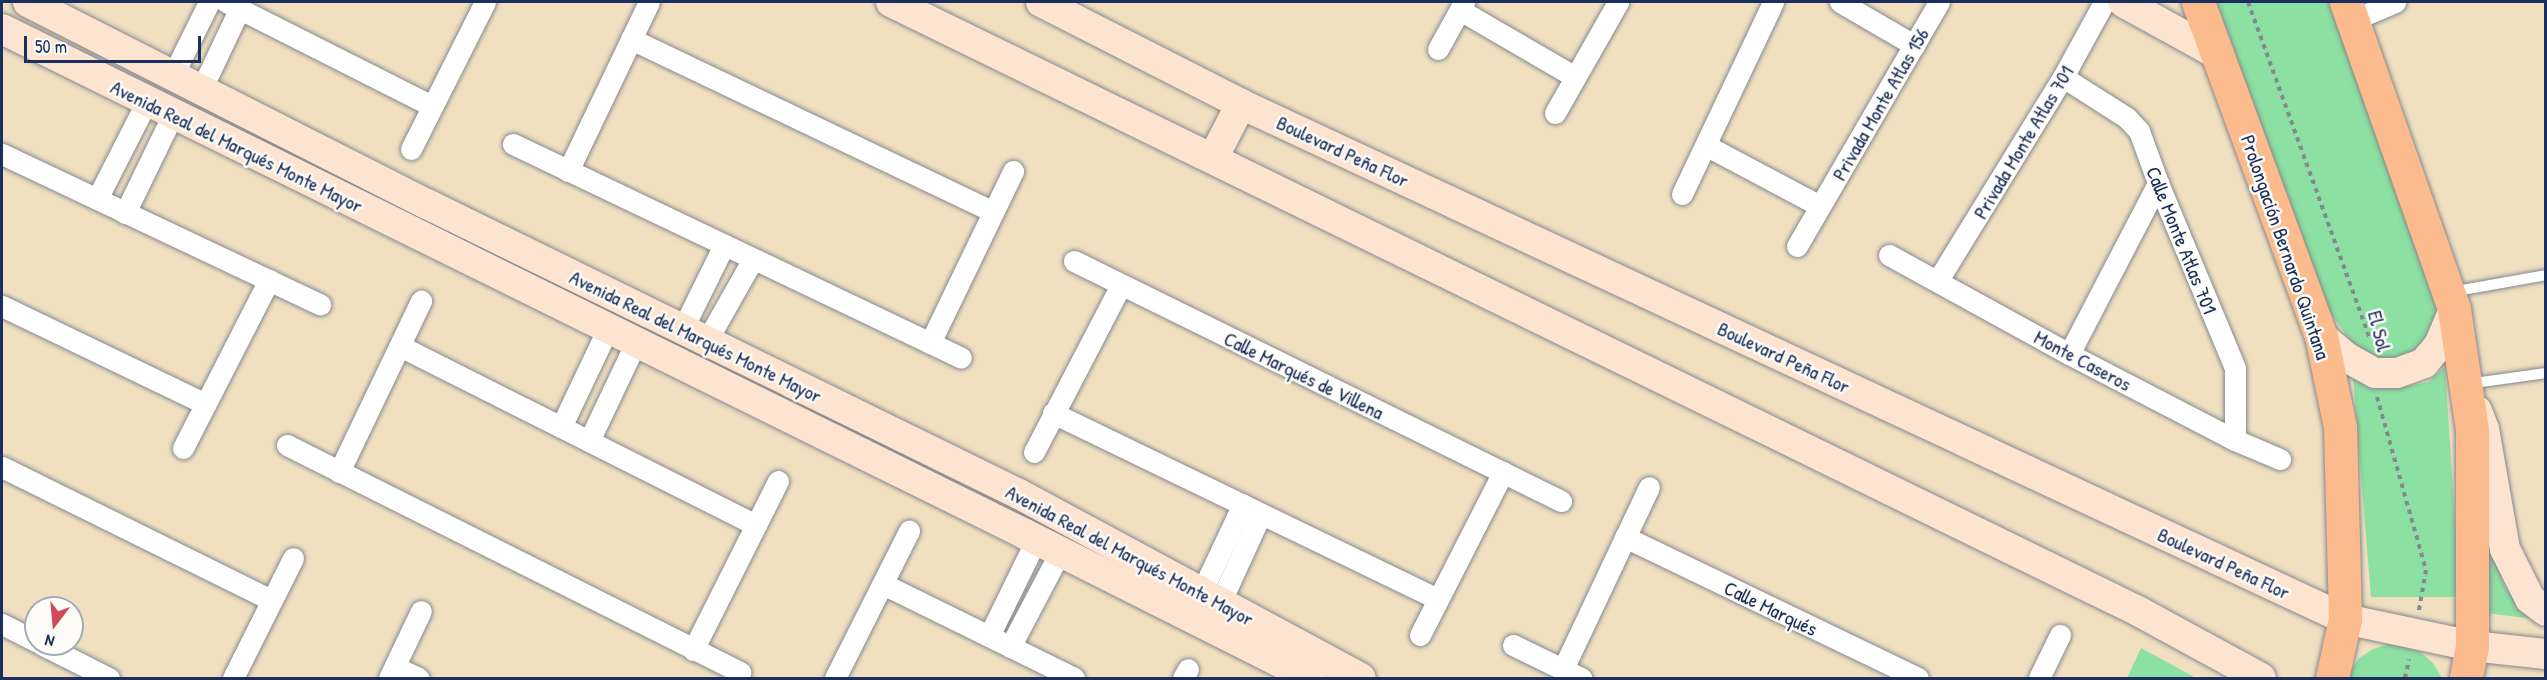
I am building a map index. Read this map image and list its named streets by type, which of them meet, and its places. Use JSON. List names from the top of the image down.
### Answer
{
  "streets": {
    "main road": ["Avenida Real del Marqués Monte Mayor", "Boulevard Peña Flor", "Prolongación Bernardo Quintana"],
    "street": [
      "Privada Monte Atlas 156",
      "Privada Monte Atlas 701",
      "Calle Monte Atlas 701",
      "Monte Caseros",
      "Calle Marqués de Villena",
      "Calle Marqués"
    ],
    "path": ["El Sol"]
  },
  "crossings": [
    ["Privada Monte Atlas 701", "Calle Monte Atlas 701"],
    ["Privada Monte Atlas 701", "Monte Caseros"],
    ["Boulevard Peña Flor", "Prolongación Bernardo Quintana"],
    ["Boulevard Peña Flor", "El Sol"],
    ["Calle Monte Atlas 701", "Monte Caseros"]
  ],
  "scale_bar": "50 m",
  "north": "bottom"
}
